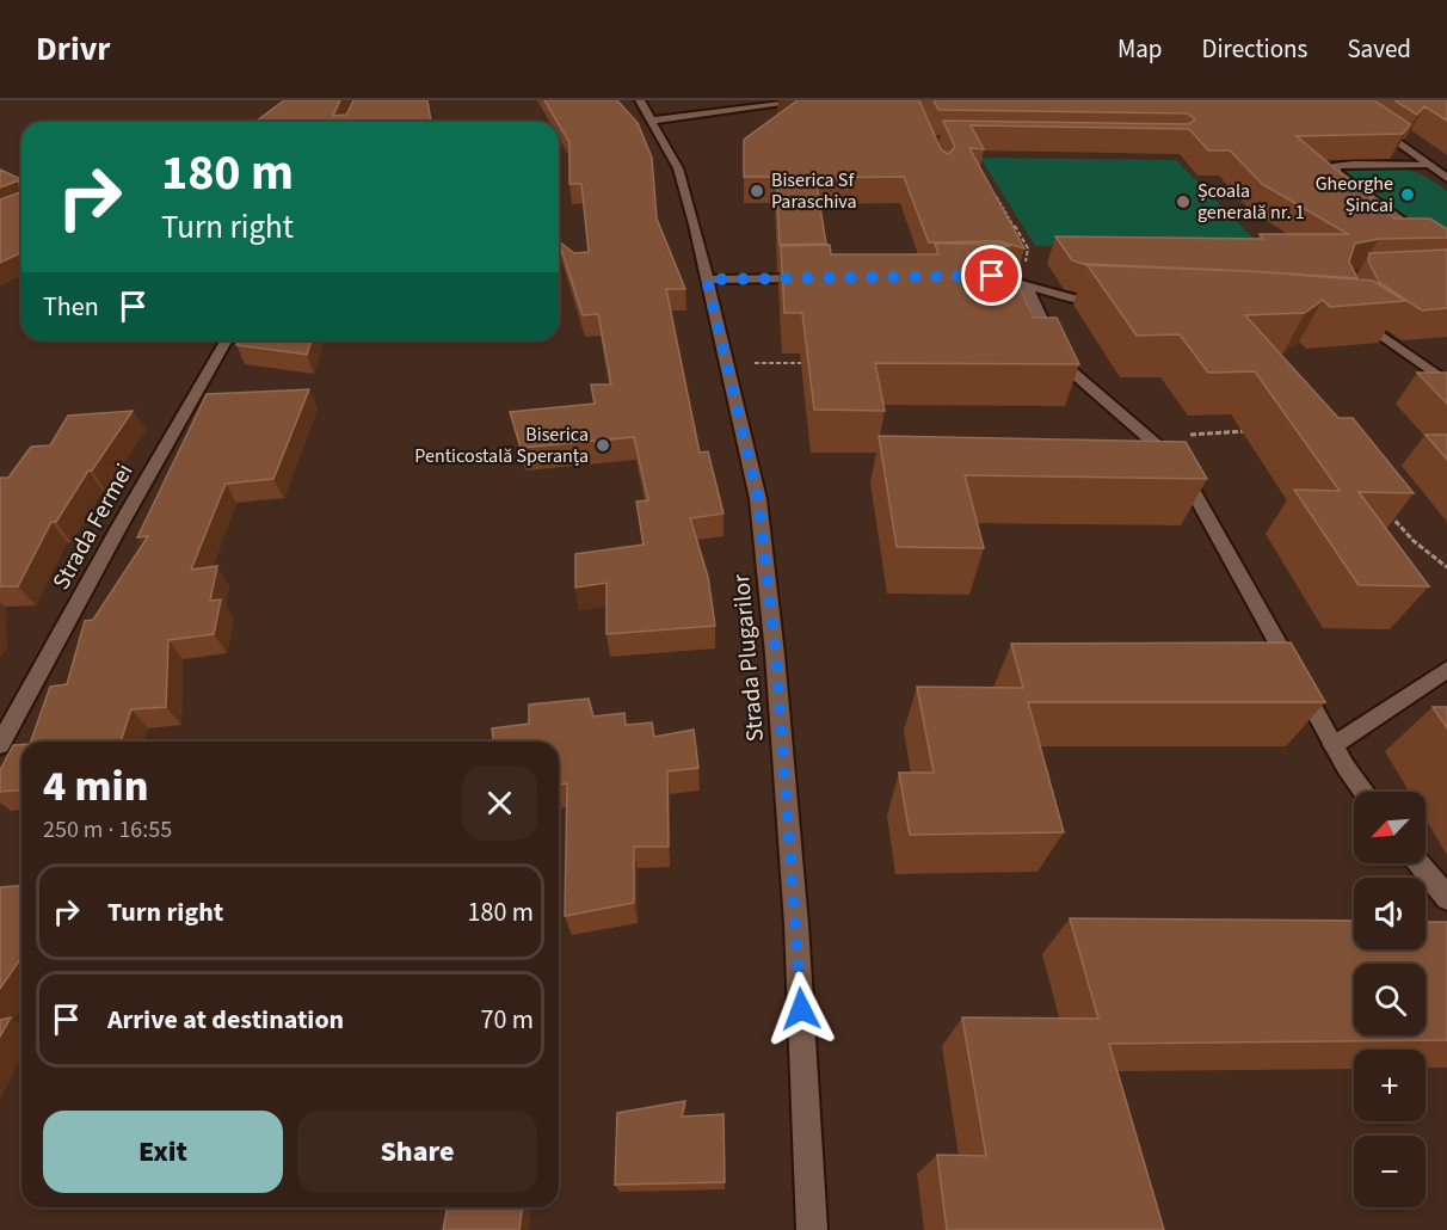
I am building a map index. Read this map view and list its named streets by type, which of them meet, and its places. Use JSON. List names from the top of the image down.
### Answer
{
  "streets": {
    "street": ["Strada Fermei", "Strada Plugarilor"]
  },
  "places": [
    "Biserica Sf Paraschiva",
    "Gheorghe Șincai",
    "Școala generală nr. 1",
    "Biserica Penticostală Speranța"
  ],
  "north": "bottom left",
  "page": {
    "header": "Drivr",
    "nav": ["Map", "Directions", "Saved"],
    "turn": ["180 m", "Turn right"],
    "then": "Then",
    "heading": ["4 min", "250 m · 16:55"],
    "map_buttons": ["+", "−"],
    "list": [
      {
        "name": "Turn right",
        "value": "180 m"
      },
      {
        "name": "Arrive at destination",
        "value": "70 m"
      }
    ],
    "buttons": ["Exit", "Share"]
  }
}
